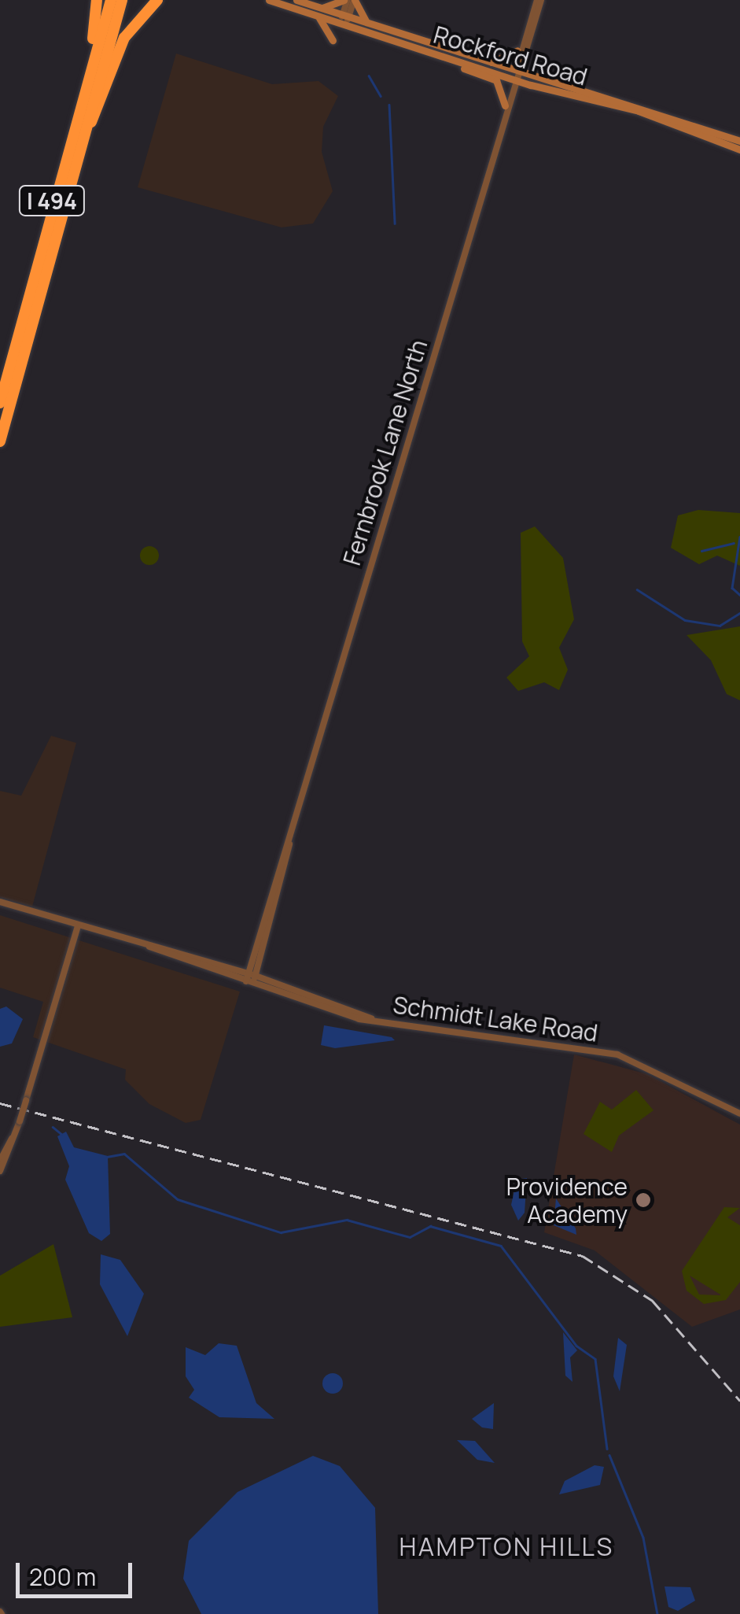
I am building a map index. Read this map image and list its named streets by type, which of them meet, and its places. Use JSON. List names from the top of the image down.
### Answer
{
  "streets": {
    "highway": ["I 494"],
    "main road": ["Rockford Road"],
    "street": ["Fernbrook Lane North", "Schmidt Lake Road"]
  },
  "crossings": [
    ["Rockford Road", "Fernbrook Lane North"],
    ["Fernbrook Lane North", "Schmidt Lake Road"]
  ],
  "districts": ["HAMPTON HILLS"],
  "places": ["Providence Academy"],
  "scale_bar": "200 m"
}
